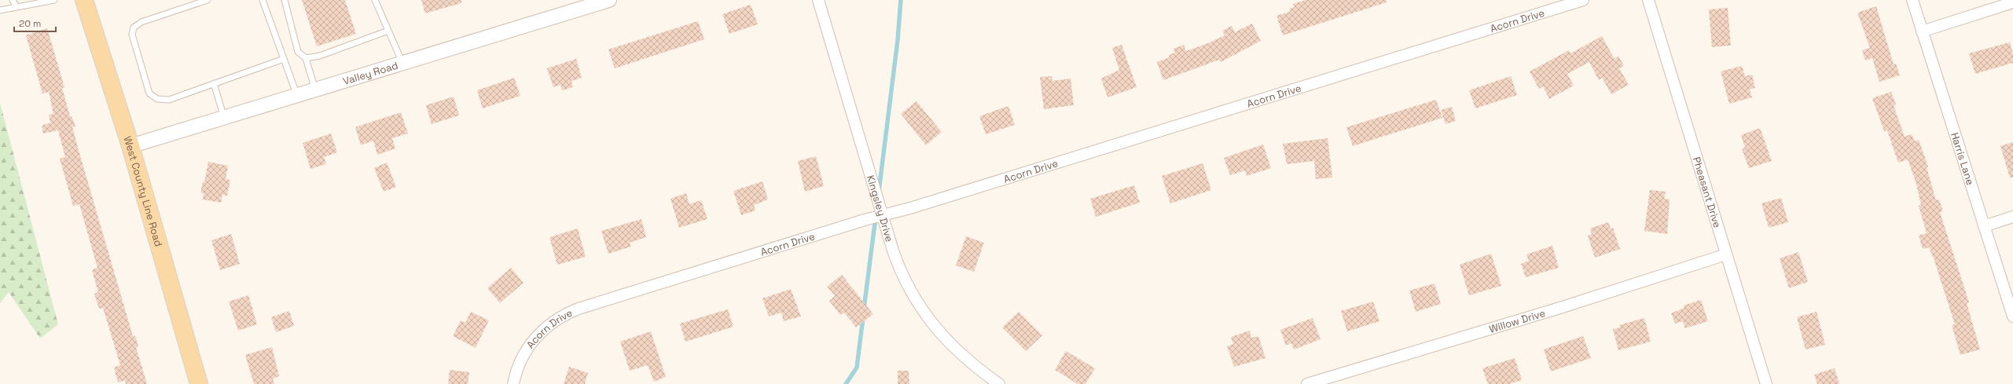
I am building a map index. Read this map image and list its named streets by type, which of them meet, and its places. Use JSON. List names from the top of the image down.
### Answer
{
  "streets": {
    "main road": ["West County Line Road"],
    "street": [
      "Acorn Drive",
      "Valley Road",
      "Harris Lane",
      "Pheasant Drive",
      "Kingsley Drive",
      "Willow Drive"
    ]
  },
  "crossings": [
    ["Acorn Drive", "Kingsley Drive"],
    ["Valley Road", "West County Line Road"],
    ["Pheasant Drive", "Willow Drive"]
  ],
  "scale_bar": "20 m"
}
